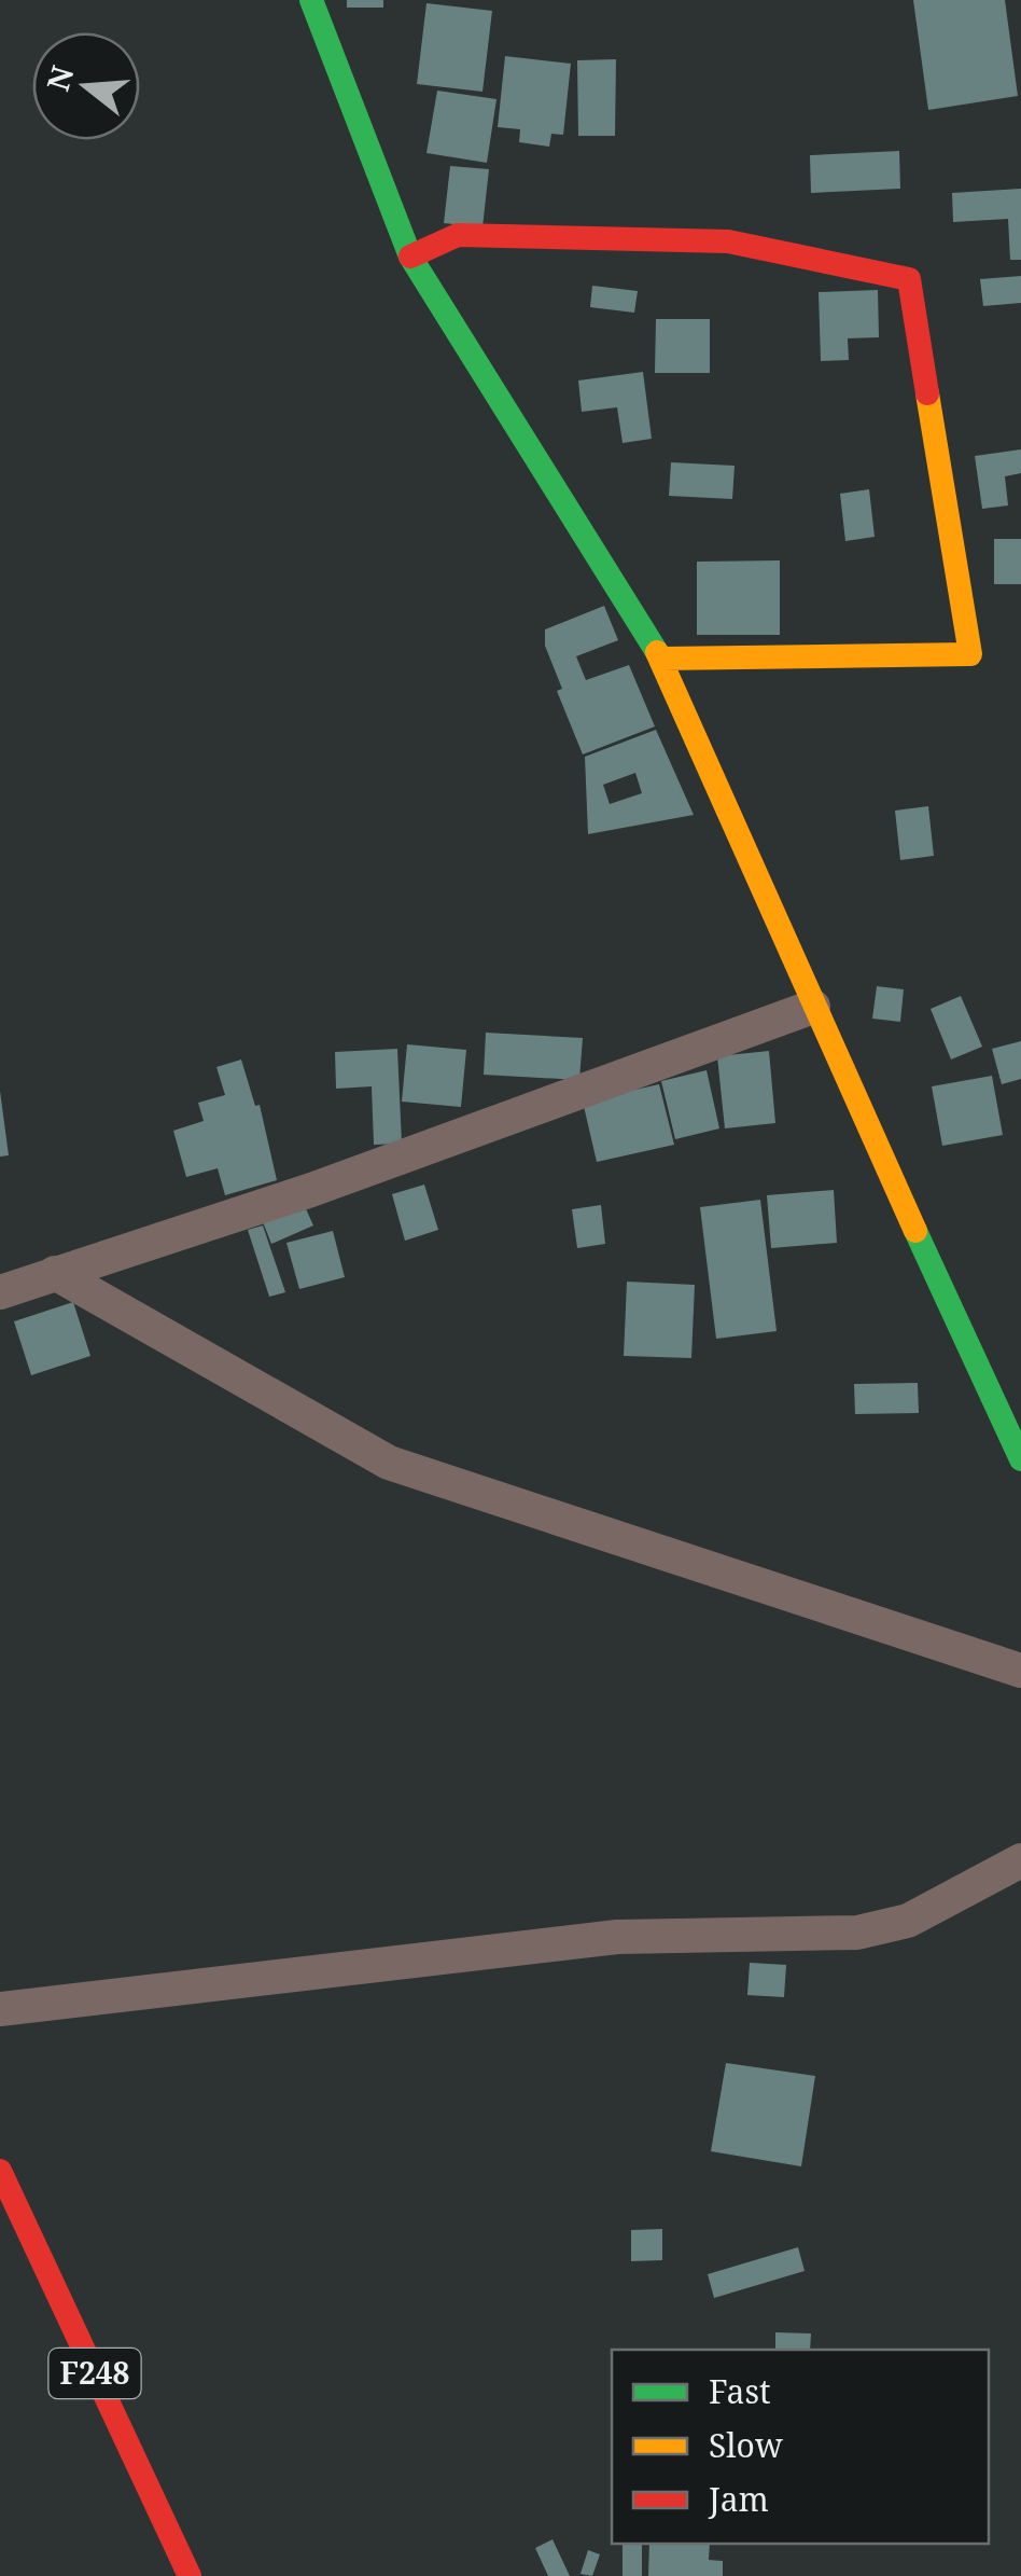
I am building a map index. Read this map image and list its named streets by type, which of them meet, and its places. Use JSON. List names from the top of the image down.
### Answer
{
  "streets": {
    "street": ["F248"]
  },
  "legend": ["Fast", "Slow", "Jam"],
  "north": "left"
}
